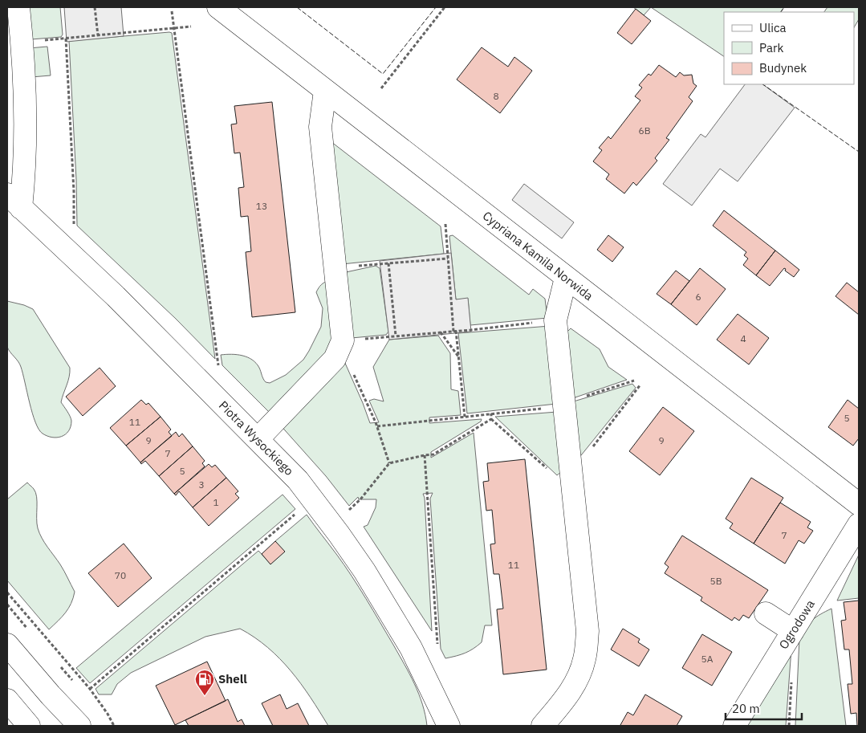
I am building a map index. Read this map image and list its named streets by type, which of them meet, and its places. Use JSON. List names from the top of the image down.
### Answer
{
  "streets": {
    "street": ["Cypriana Kamila Norwida", "Piotra Wysockiego", "Ogrodowa"]
  },
  "places": {
    "fuel station": ["Shell"]
  },
  "house_numbers": [
    "8",
    "6B",
    "13",
    "6",
    "4",
    "5",
    "11",
    "9",
    "9",
    "7",
    "5",
    "3",
    "1",
    "7",
    "11",
    "70",
    "5B",
    "5A"
  ],
  "legend": ["Ulica", "Park", "Budynek"],
  "scale_bar": "20 m"
}
